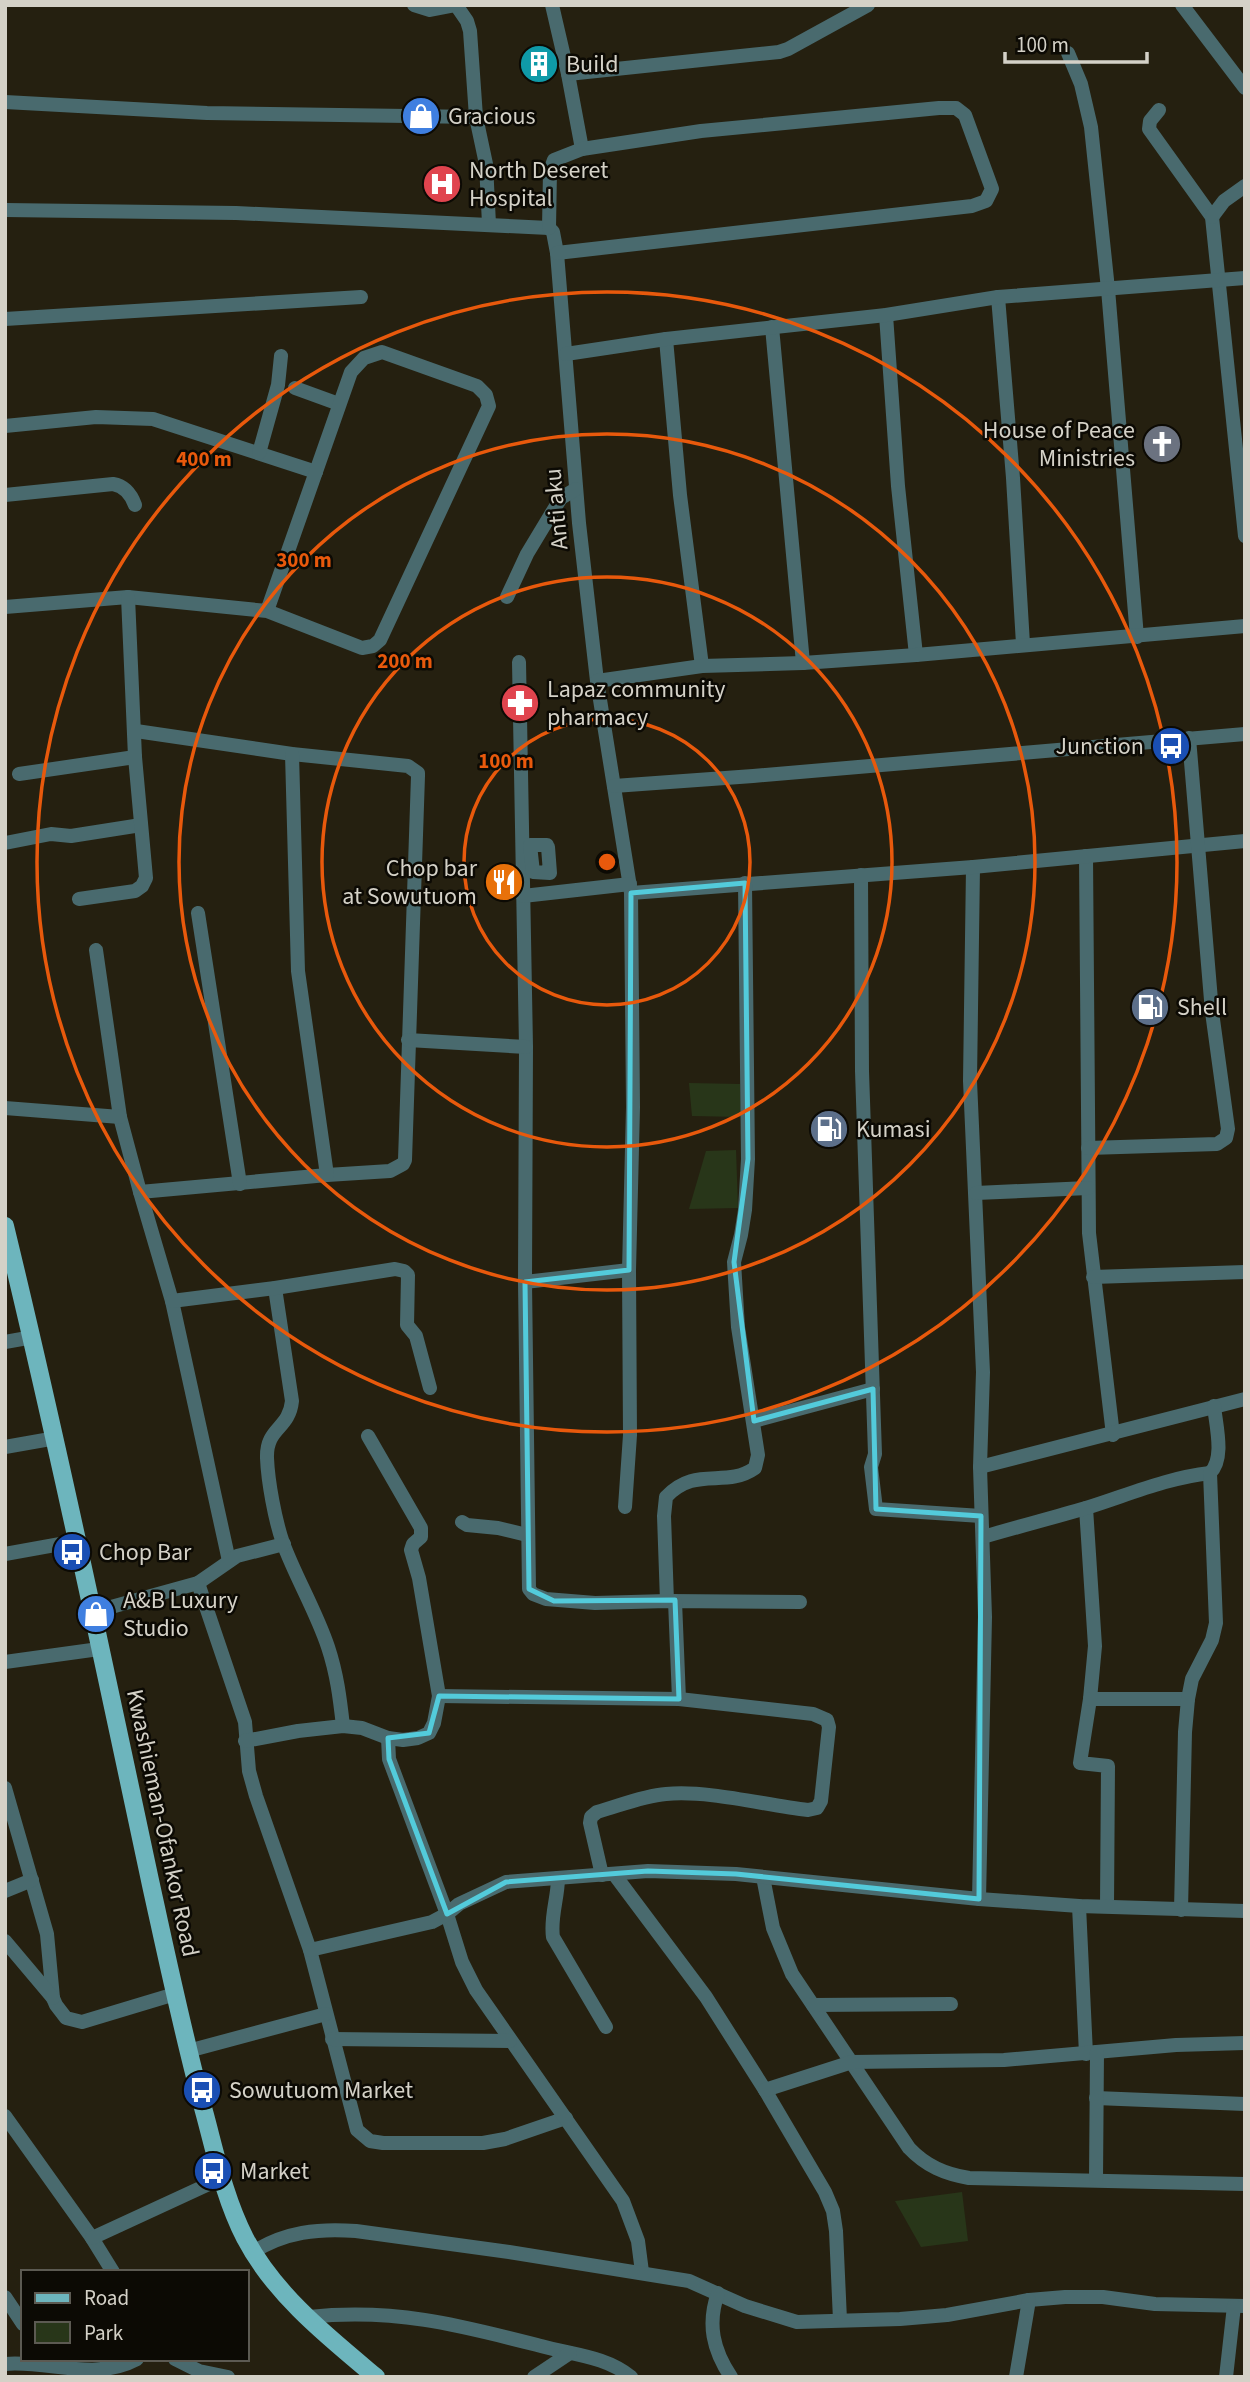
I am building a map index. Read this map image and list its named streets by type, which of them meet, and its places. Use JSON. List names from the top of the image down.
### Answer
{
  "streets": {
    "main road": ["Kwashieman-Ofankor Road"],
    "street": ["Anti aku"]
  },
  "places": {
    "building": ["Build"],
    "shop": ["Gracious", "A&B Luxury Studio"],
    "hospital": ["North Deseret Hospital"],
    "church": ["House of Peace Ministries"],
    "pharmacy": ["Lapaz community pharmacy"],
    "bus stop": [
      "Junction",
      "Chop Bar",
      "Sowutuom Market",
      "Market"
    ],
    "restaurant": ["Chop bar at Sowutuom"],
    "fuel station": ["Shell", "Kumasi"]
  },
  "legend": ["Road", "Park"],
  "scale_bar": "100 m",
  "rings": [
    "400 m",
    "300 m",
    "200 m",
    "100 m"
  ]
}
